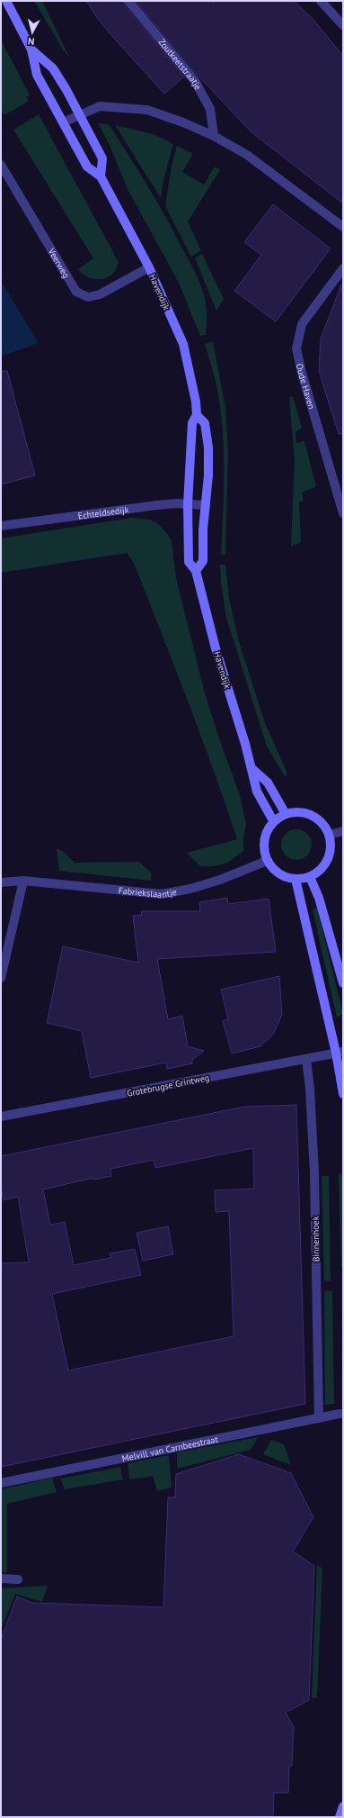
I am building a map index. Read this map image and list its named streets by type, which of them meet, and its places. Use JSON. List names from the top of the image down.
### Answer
{
  "streets": {
    "main road": ["Havendijk"],
    "street": [
      "Zoutkeetstraatje",
      "Veerweg",
      "Oude Haven",
      "Echteldsedijk",
      "Fabriekslaantje",
      "Grotebrugse Grintweg",
      "Binnenhoek",
      "Melvill van Carnbeestraat"
    ]
  },
  "crossings": [
    ["Veerweg", "Havendijk"],
    ["Havendijk", "Echteldsedijk"],
    ["Havendijk", "Fabriekslaantje"],
    ["Grotebrugse Grintweg", "Binnenhoek"],
    ["Binnenhoek", "Melvill van Carnbeestraat"]
  ],
  "north": "bottom"
}
